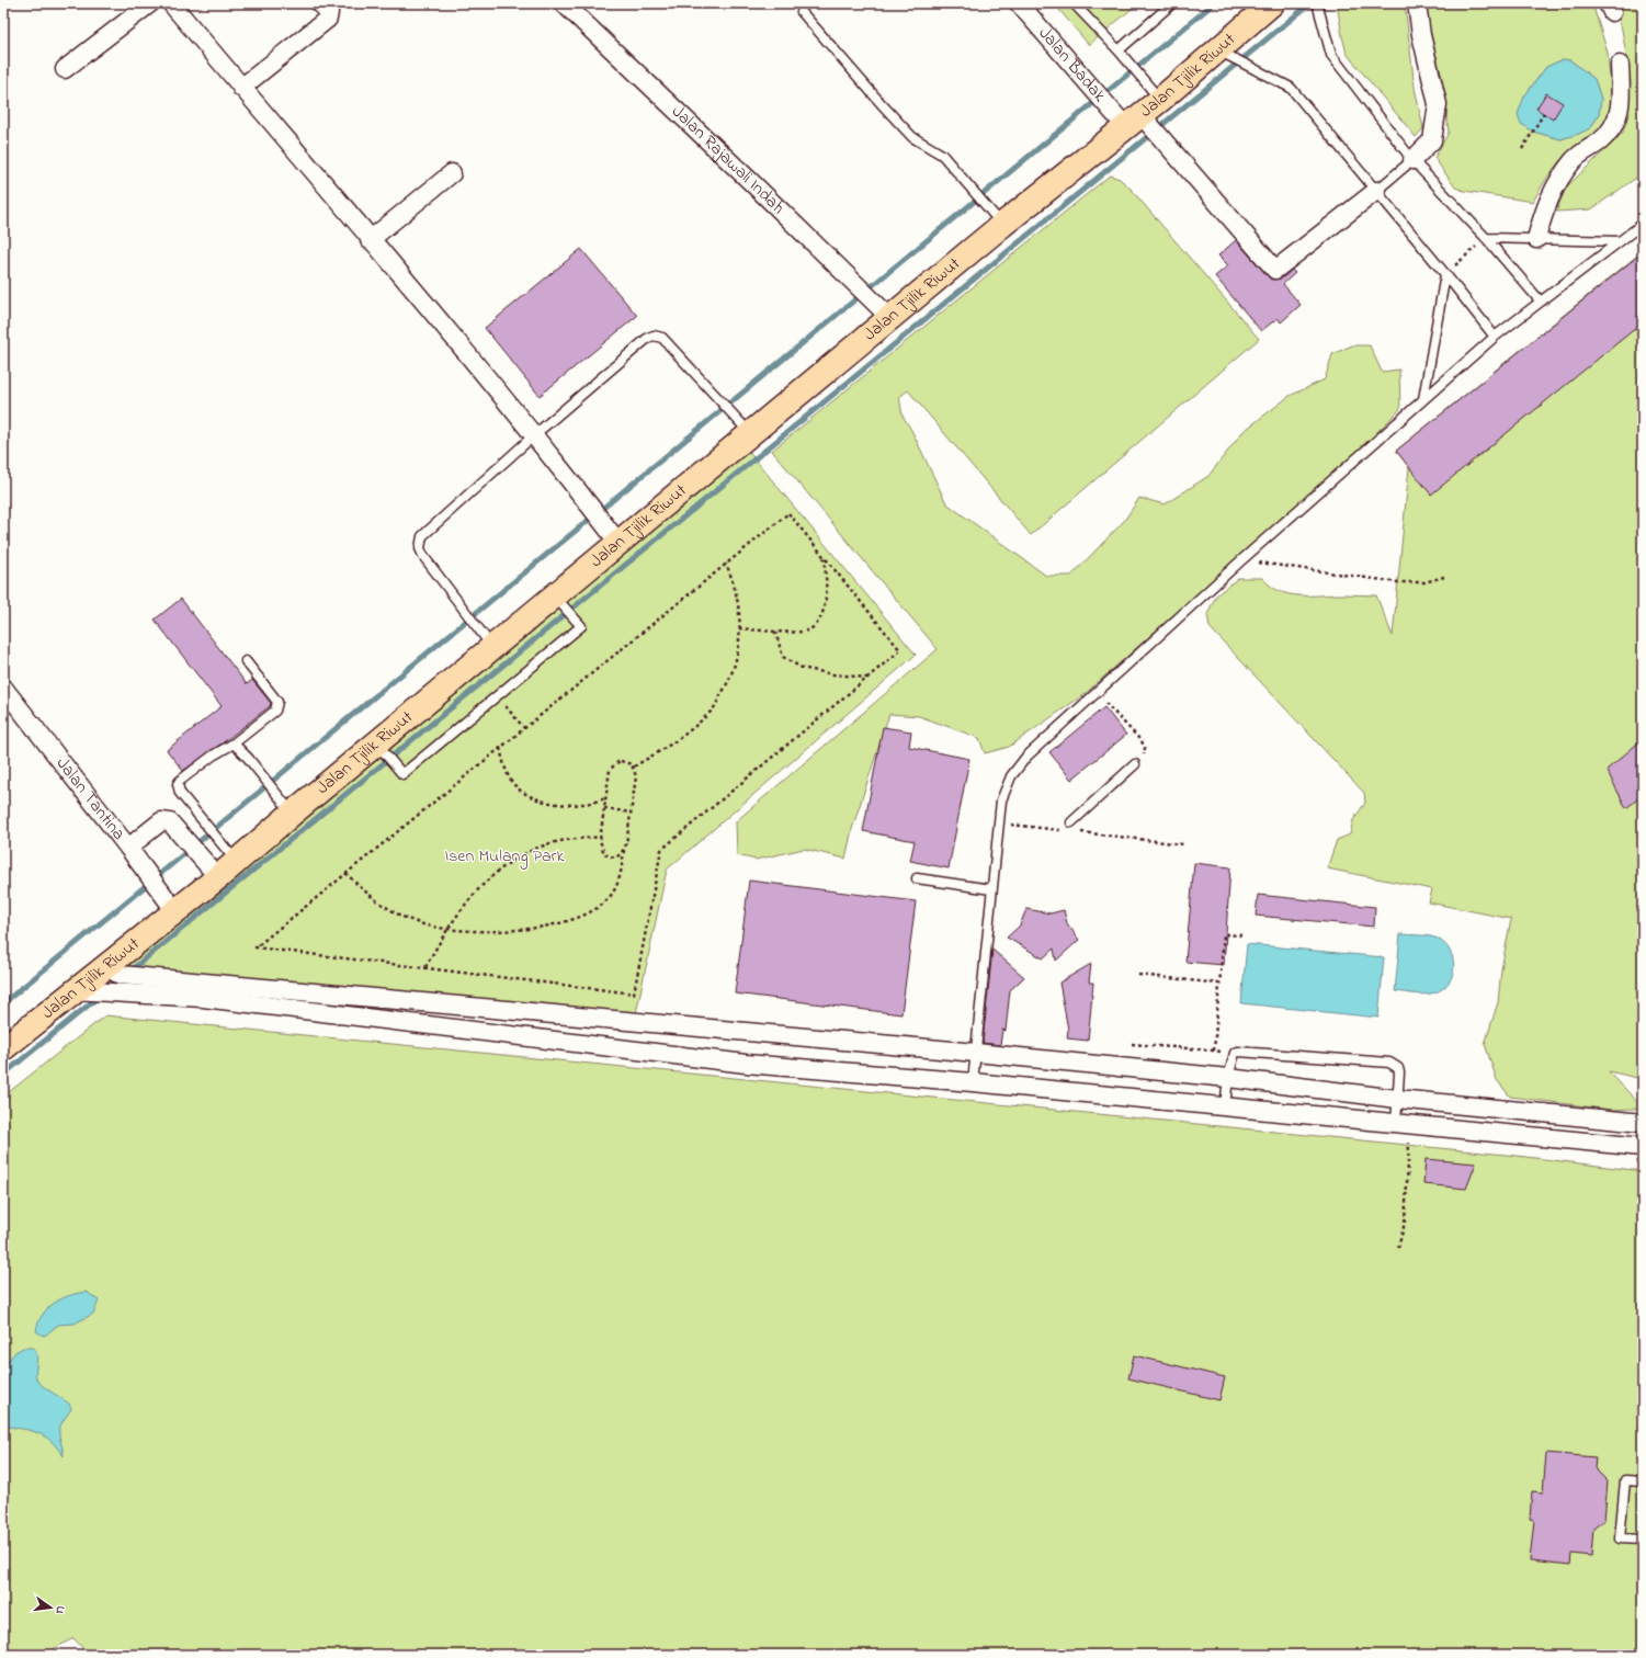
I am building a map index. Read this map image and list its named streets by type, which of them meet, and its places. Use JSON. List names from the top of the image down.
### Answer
{
  "streets": {
    "highway": ["Jalan Tjilik Riwut"],
    "street": ["Jalan Badak", "Jalan Rajawali Indah", "Jalan Tantina"]
  },
  "crossings": [
    ["Jalan Badak", "Jalan Tjilik Riwut"],
    ["Jalan Tjilik Riwut", "Jalan Rajawali Indah"],
    ["Jalan Tjilik Riwut", "Jalan Tantina"]
  ],
  "parks": ["Isen Mulang Park"],
  "north": "right"
}
